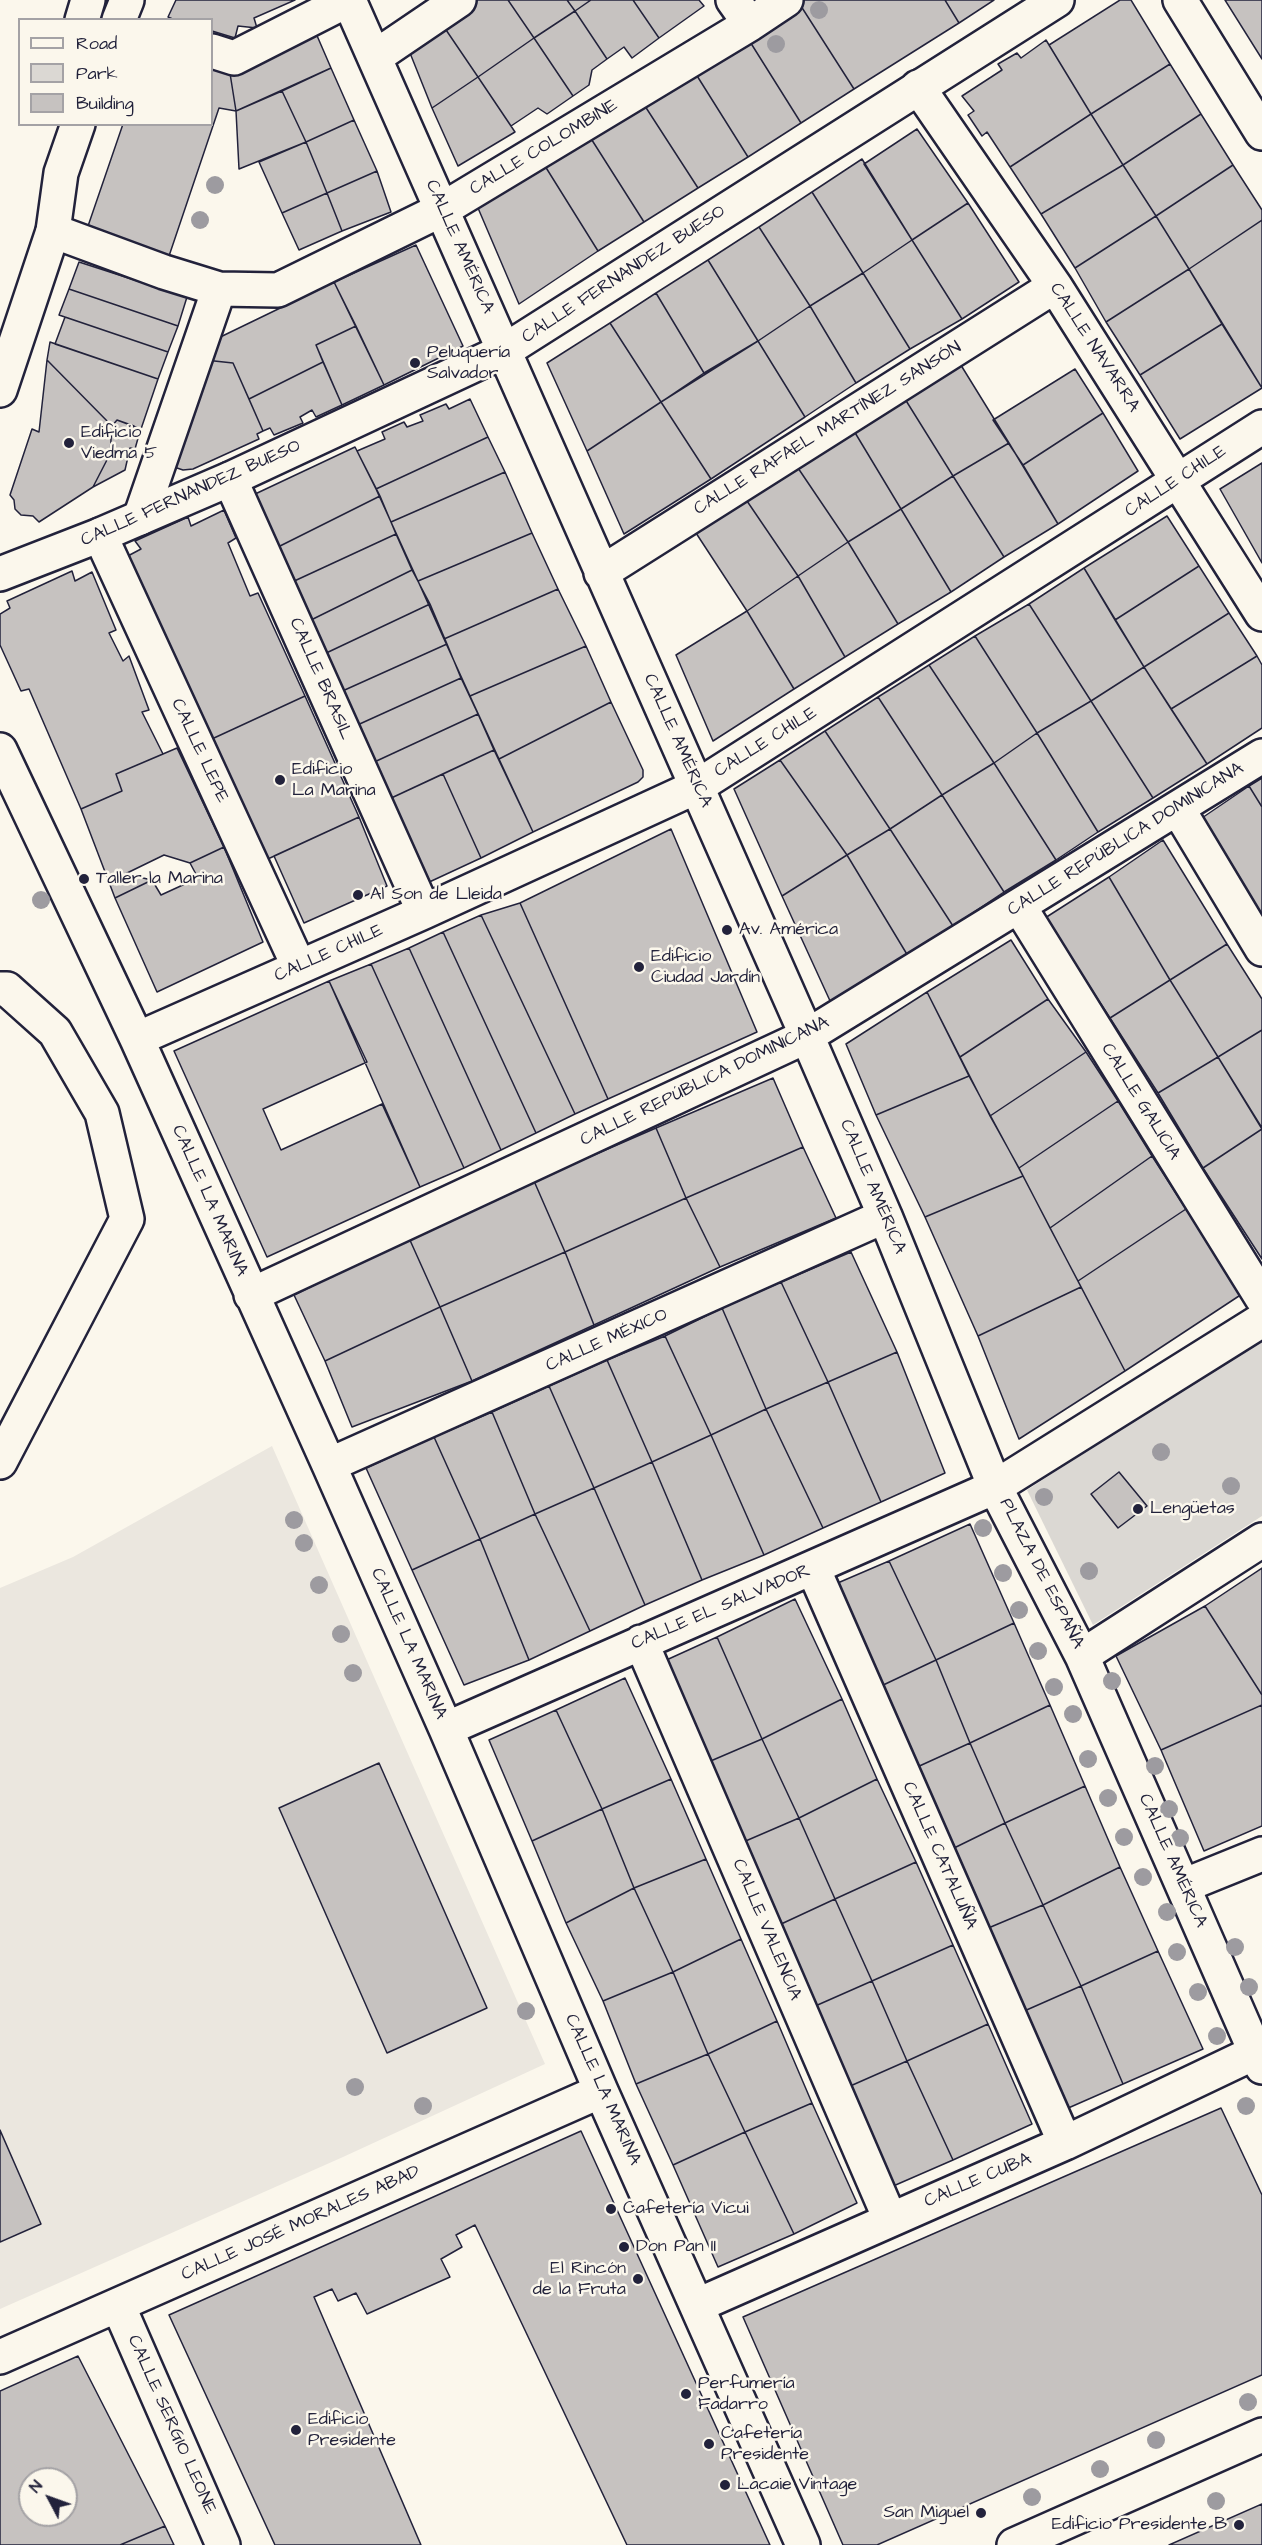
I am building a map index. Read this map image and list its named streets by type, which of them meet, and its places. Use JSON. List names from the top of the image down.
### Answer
{
  "streets": {
    "street": [
      "CALLE COLOMBINE",
      "CALLE AMÉRICA",
      "CALLE FERNANDEZ BUESO",
      "CALLE NAVARRA",
      "CALLE RAFAEL MARTÍNEZ SANSÓN",
      "CALLE CHILE",
      "CALLE BRASIL",
      "CALLE LEPE",
      "CALLE REPÚBLICA DOMINICANA",
      "CALLE GALICIA",
      "CALLE LA MARINA",
      "CALLE MÉXICO",
      "PLAZA DE ESPAÑA",
      "CALLE EL SALVADOR",
      "CALLE CATALUÑA",
      "CALLE VALENCIA",
      "CALLE CUBA",
      "CALLE JOSÉ MORALES ABAD",
      "CALLE SERGIO LEONE"
    ]
  },
  "crossings": [
    ["CALLE COLOMBINE", "CALLE AMÉRICA"],
    ["CALLE AMÉRICA", "CALLE FERNANDEZ BUESO"],
    ["CALLE AMÉRICA", "CALLE RAFAEL MARTÍNEZ SANSÓN"],
    ["CALLE AMÉRICA", "CALLE CHILE"],
    ["CALLE AMÉRICA", "CALLE REPÚBLICA DOMINICANA"],
    ["CALLE AMÉRICA", "CALLE MÉXICO"],
    ["CALLE AMÉRICA", "PLAZA DE ESPAÑA"],
    ["CALLE AMÉRICA", "CALLE EL SALVADOR"],
    ["CALLE AMÉRICA", "CALLE CUBA"],
    ["CALLE FERNANDEZ BUESO", "CALLE NAVARRA"],
    ["CALLE FERNANDEZ BUESO", "CALLE BRASIL"],
    ["CALLE FERNANDEZ BUESO", "CALLE LEPE"],
    ["CALLE NAVARRA", "CALLE RAFAEL MARTÍNEZ SANSÓN"],
    ["CALLE NAVARRA", "CALLE CHILE"],
    ["CALLE CHILE", "CALLE BRASIL"],
    ["CALLE CHILE", "CALLE LEPE"],
    ["CALLE CHILE", "CALLE LA MARINA"],
    ["CALLE REPÚBLICA DOMINICANA", "CALLE GALICIA"],
    ["CALLE REPÚBLICA DOMINICANA", "CALLE LA MARINA"],
    ["CALLE LA MARINA", "CALLE MÉXICO"],
    ["CALLE LA MARINA", "CALLE EL SALVADOR"],
    ["CALLE LA MARINA", "CALLE CUBA"],
    ["CALLE LA MARINA", "CALLE JOSÉ MORALES ABAD"],
    ["PLAZA DE ESPAÑA", "CALLE EL SALVADOR"],
    ["CALLE EL SALVADOR", "CALLE CATALUÑA"],
    ["CALLE EL SALVADOR", "CALLE VALENCIA"],
    ["CALLE CATALUÑA", "CALLE CUBA"],
    ["CALLE VALENCIA", "CALLE CUBA"],
    ["CALLE JOSÉ MORALES ABAD", "CALLE SERGIO LEONE"]
  ],
  "places": [
    "Peluquería Salvador",
    "Edificio Viedma 5",
    "Edificio La Marina",
    "Taller la Marina",
    "Al Son de Lleida",
    "Av. América",
    "Edificio Ciudad Jardín",
    "Lengüetas",
    "Cafetería Vicui",
    "Don Pan II",
    "El Rincón de la Fruta",
    "Perfumería Fadarro",
    "Edificio Presidente",
    "Cafetería Presidente",
    "Lacaie Vintage",
    "San Miguel",
    "Edificio Presidente B"
  ],
  "legend": ["Road", "Park", "Building"],
  "north": "top left"
}
